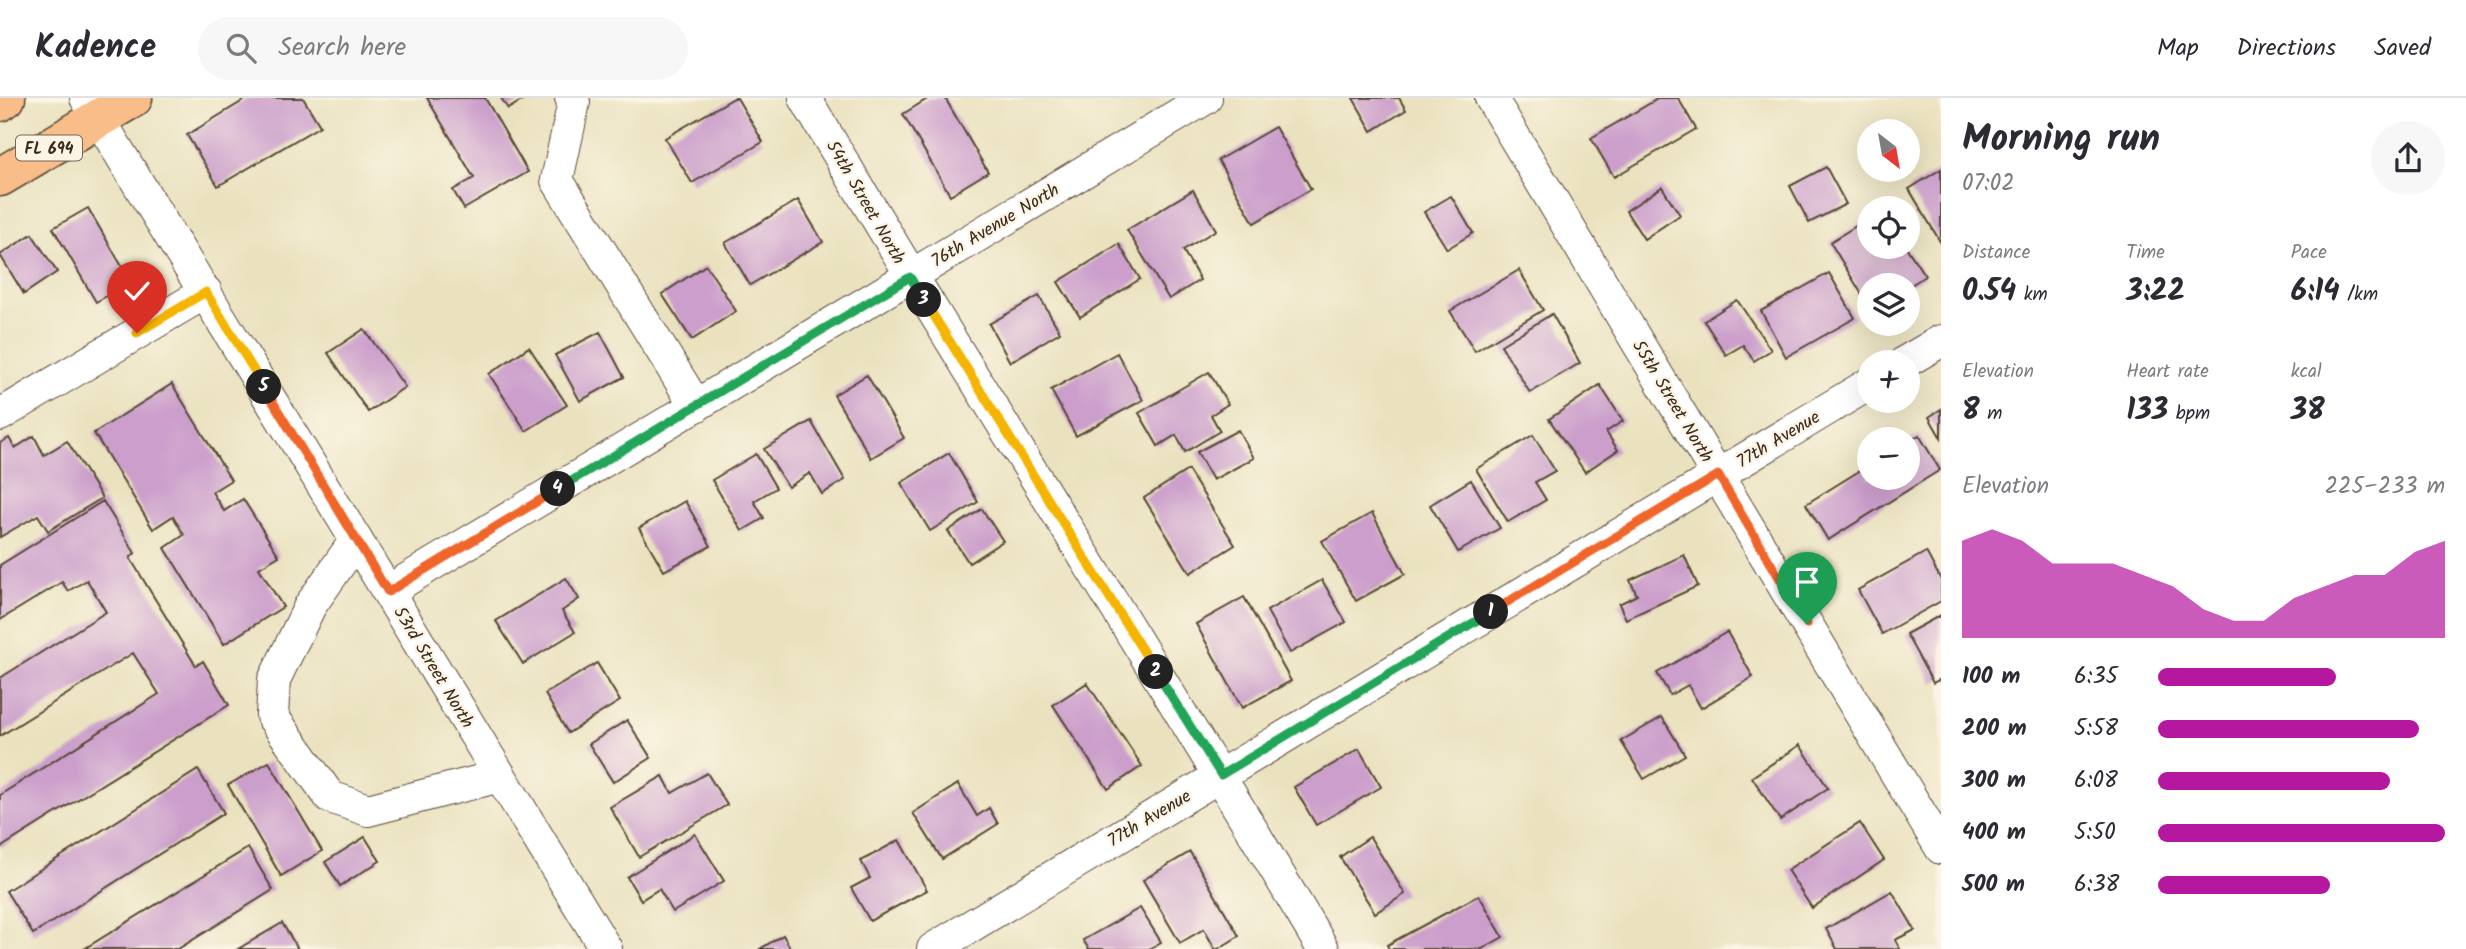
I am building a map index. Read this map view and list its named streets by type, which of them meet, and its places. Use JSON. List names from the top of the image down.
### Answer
{
  "streets": {
    "main road": ["FL 694"],
    "street": [
      "54th Street North",
      "76th Avenue North",
      "55th Street North",
      "77th Avenue",
      "53rd Street North"
    ]
  },
  "crossings": [
    ["FL 694", "53rd Street North"],
    ["54th Street North", "76th Avenue North"],
    ["54th Street North", "77th Avenue"],
    ["76th Avenue North", "53rd Street North"],
    ["55th Street North", "77th Avenue"]
  ],
  "north": "bottom right",
  "page": {
    "header": "Kadence",
    "search": "Search here",
    "nav": ["Map", "Directions", "Saved"],
    "heading": ["Morning run", "07:02"],
    "map_buttons": ["+", "−"],
    "stats": [
      ["Distance", "0.54 km"],
      ["Time", "3:22"],
      ["Pace", "6:14 /km"],
      ["Elevation", "8 m"],
      ["Heart rate", "133 bpm"],
      ["kcal", "38"]
    ],
    "pins": [
      "3",
      "5",
      "4",
      "1",
      "2"
    ],
    "chart": ["Elevation", "225–233 m"],
    "list": [
      {
        "name": "100 m",
        "note": "6:35"
      },
      {
        "name": "200 m",
        "note": "5:58"
      },
      {
        "name": "300 m",
        "note": "6:08"
      },
      {
        "name": "400 m",
        "note": "5:50"
      },
      {
        "name": "500 m",
        "note": "6:38"
      }
    ]
  }
}
